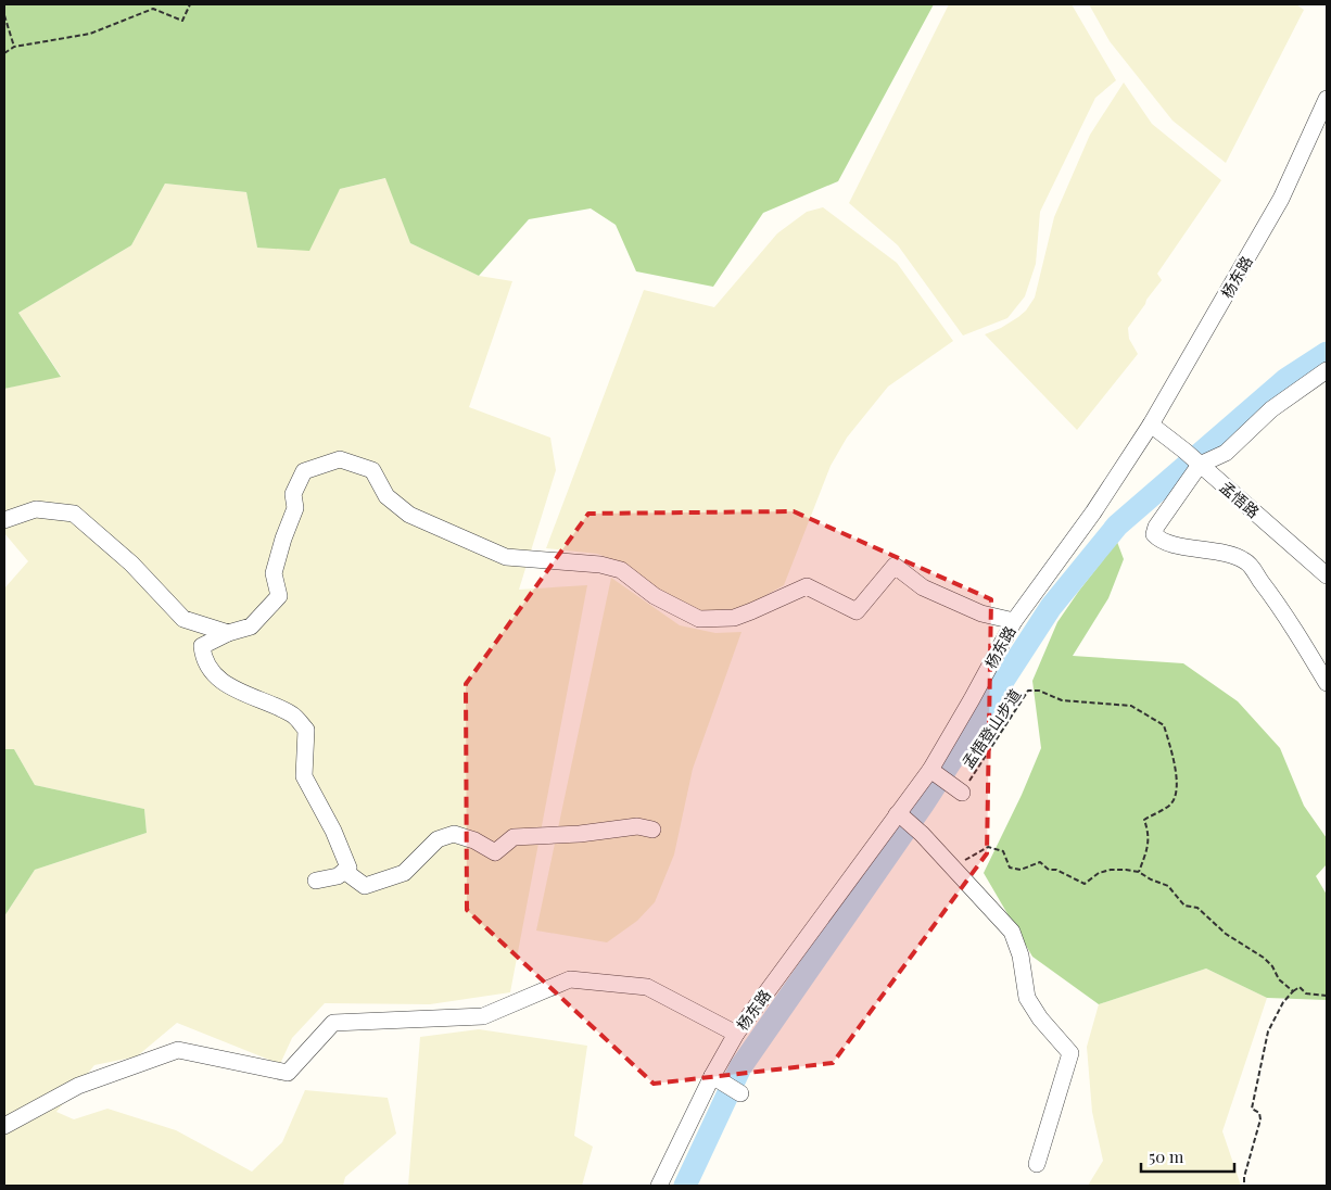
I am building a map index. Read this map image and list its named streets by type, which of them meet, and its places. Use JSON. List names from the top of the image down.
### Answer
{
  "streets": {
    "street": ["杨东路", "孟悟路"],
    "path": ["孟悟登山步道"]
  },
  "crossings": [
    ["杨东路", "孟悟路"]
  ],
  "scale_bar": "50 m"
}
